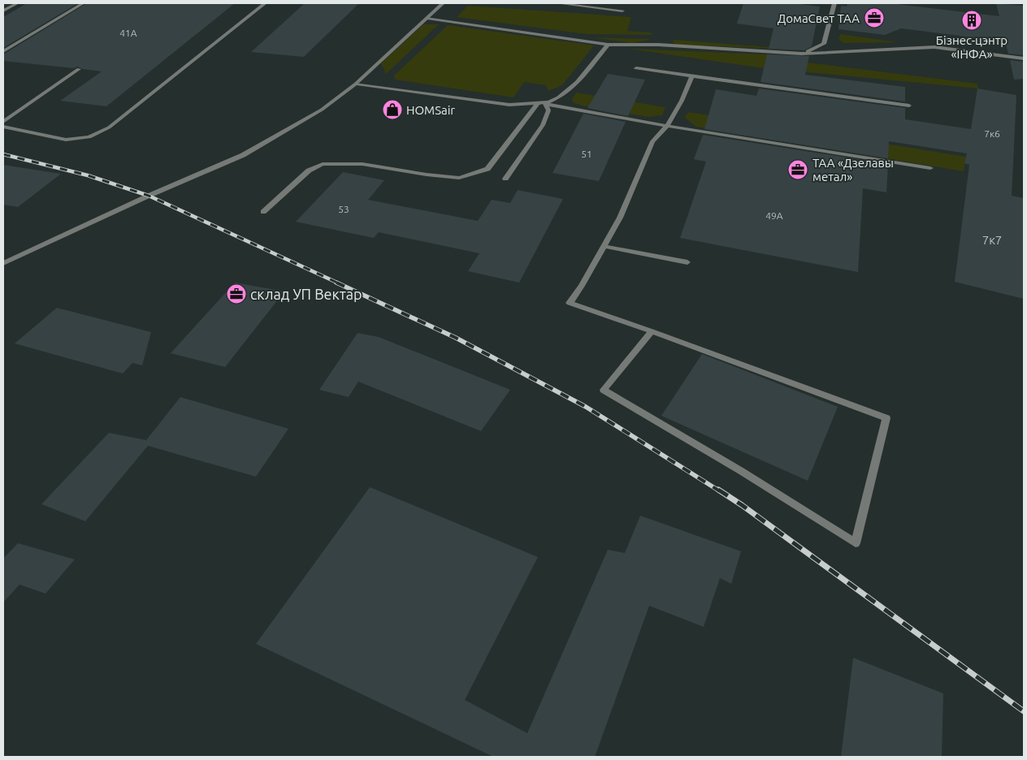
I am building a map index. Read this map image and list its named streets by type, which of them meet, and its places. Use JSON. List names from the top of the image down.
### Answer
{
  "places": {
    "office": ["ДомаСвет ТАА", "ТАА «Дзелавы метал»", "склад УП Вектар"],
    "building": ["Бізнес-цэнтр «ІНФА»"],
    "shop": ["HOMSair"]
  },
  "house_numbers": [
    "41А",
    "7к6",
    "51",
    "53",
    "49А",
    "7к7"
  ]
}
